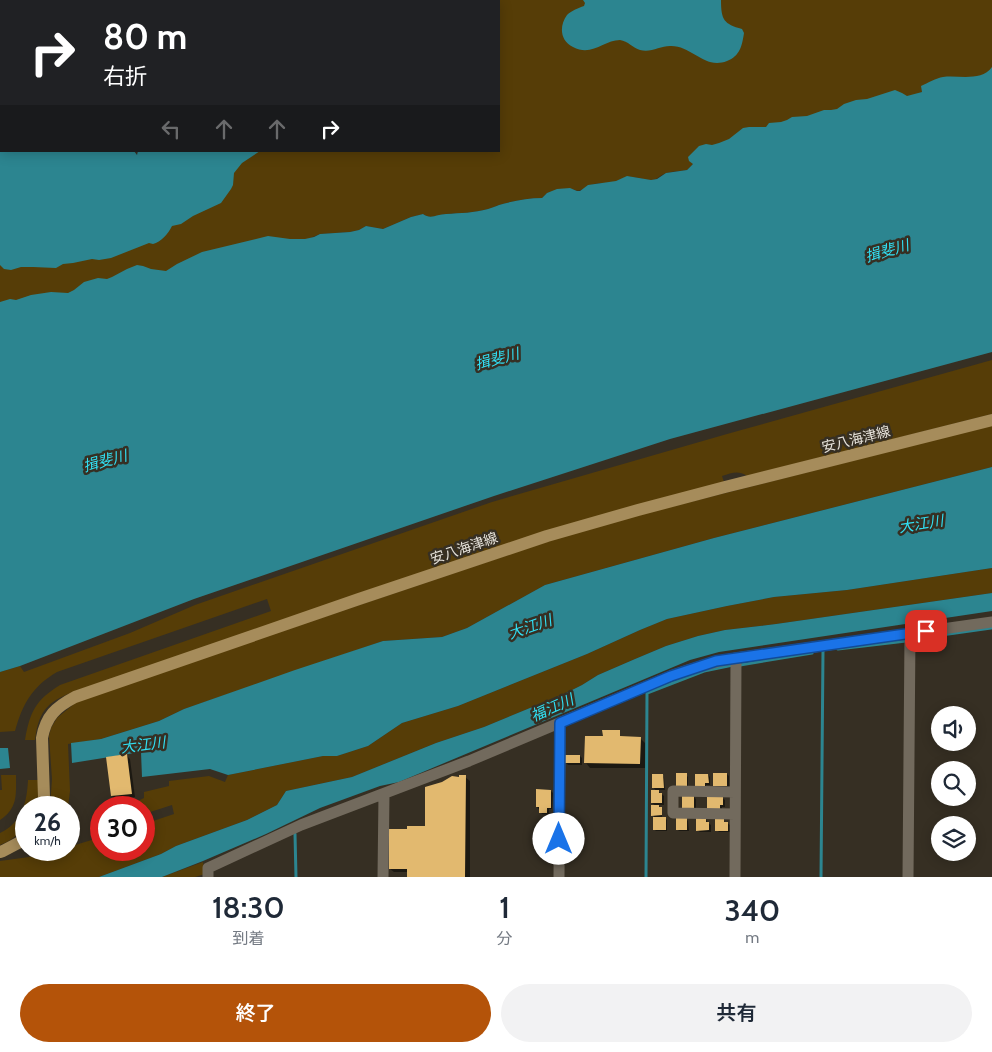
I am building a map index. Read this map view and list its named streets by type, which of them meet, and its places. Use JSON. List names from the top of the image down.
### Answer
{
  "streets": {
    "main road": ["安八海津線"]
  },
  "water": ["揖斐川", "大江川", "福江川"],
  "page": {
    "turn": ["80 m", "右折"],
    "speed": "26 km/h",
    "limit": "30",
    "eta": [
      "18:30",
      "到着",
      "1",
      "分",
      "340",
      "m"
    ],
    "buttons": ["終了", "共有"]
  }
}
